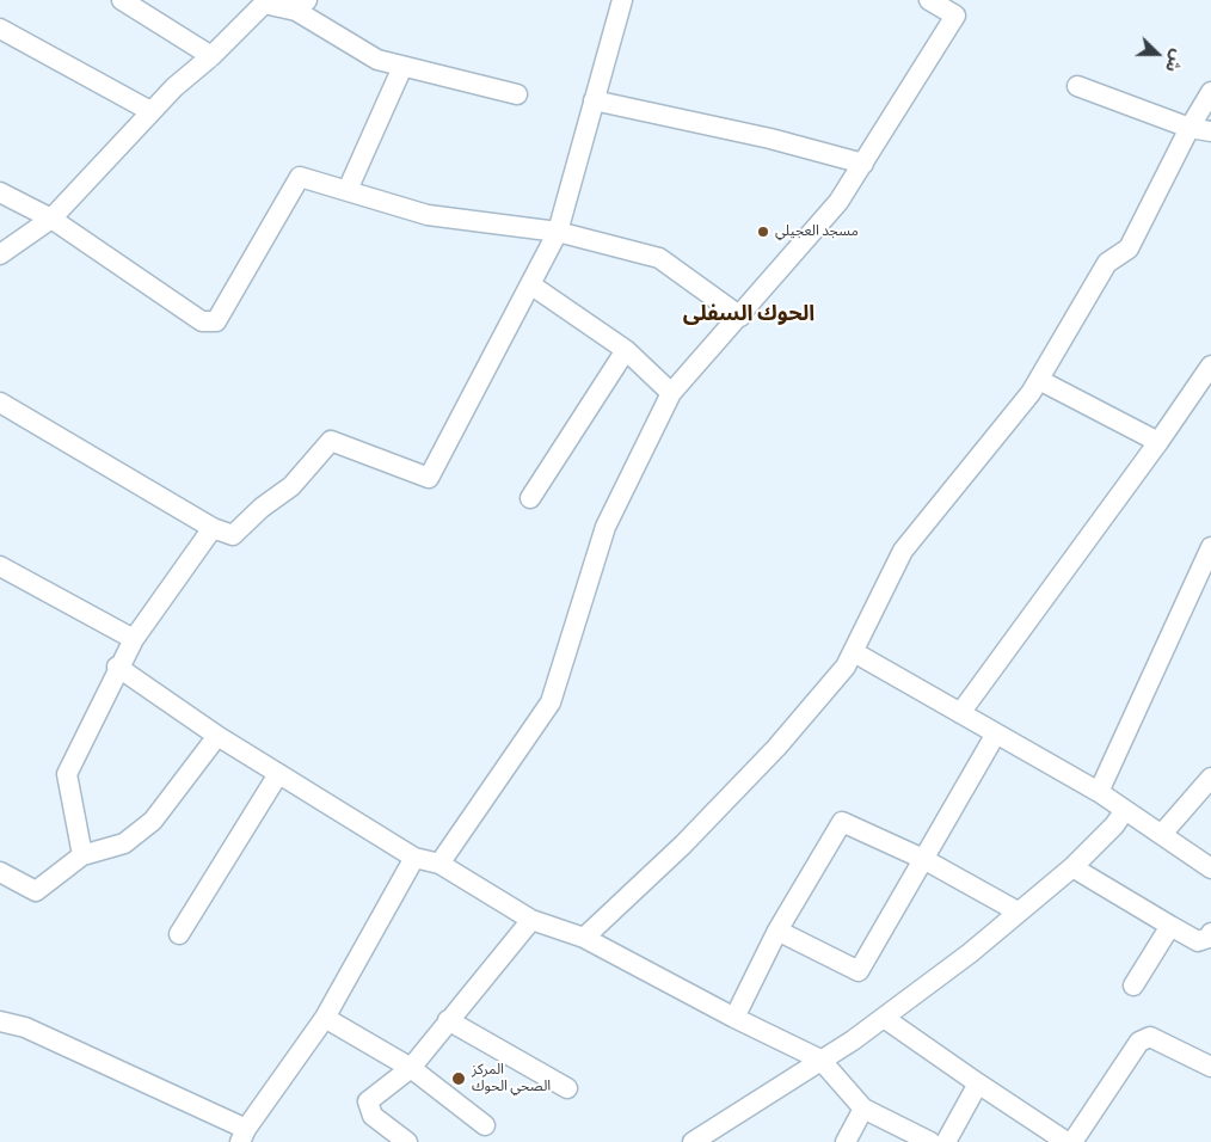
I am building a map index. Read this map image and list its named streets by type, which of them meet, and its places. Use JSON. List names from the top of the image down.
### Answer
{
  "districts": ["الحوك السفلى"],
  "places": ["مسجد العجيلي", "المركز الصحي الحوك"],
  "north": "right"
}
